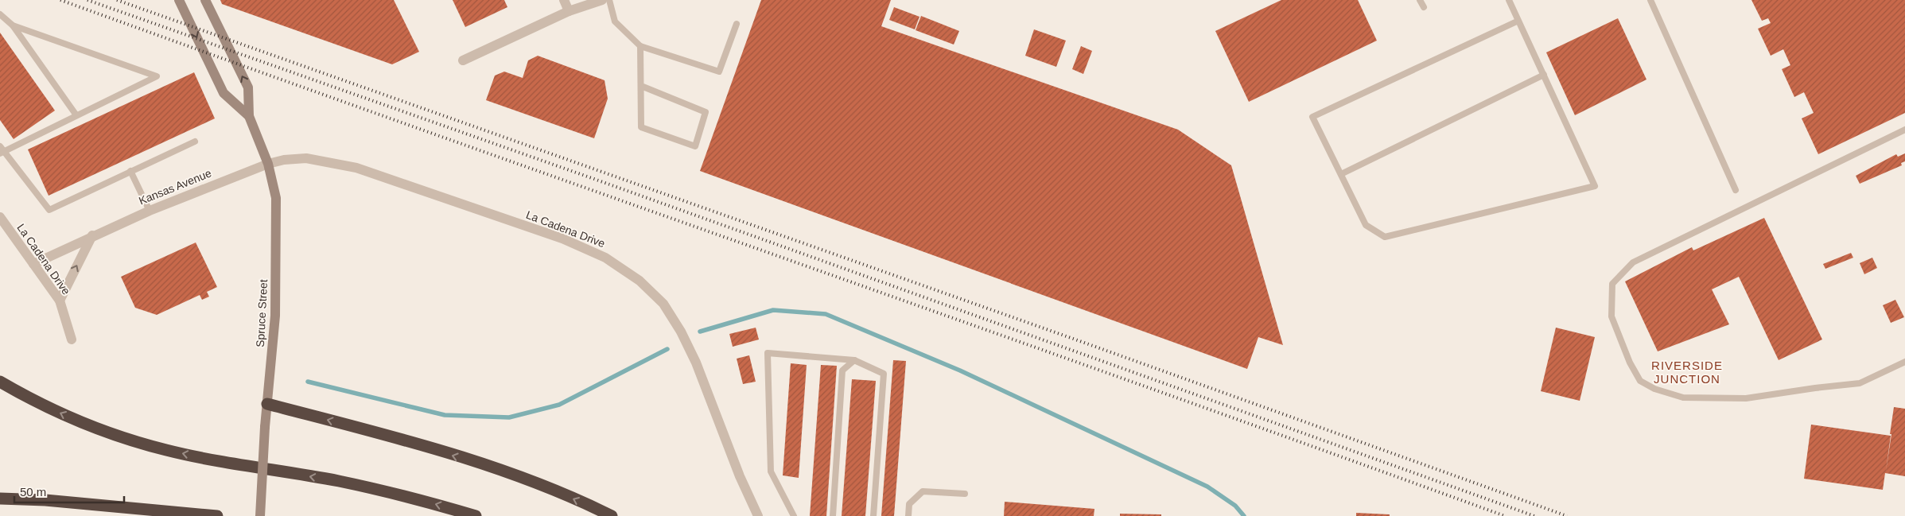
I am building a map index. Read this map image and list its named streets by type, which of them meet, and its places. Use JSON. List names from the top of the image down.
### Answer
{
  "streets": {
    "main road": ["Spruce Street"],
    "street": ["Kansas Avenue", "La Cadena Drive"]
  },
  "crossings": [
    ["Kansas Avenue", "La Cadena Drive"],
    ["Kansas Avenue", "Spruce Street"],
    ["La Cadena Drive", "Spruce Street"]
  ],
  "districts": ["RIVERSIDE JUNCTION"],
  "scale_bar": "50 m"
}
